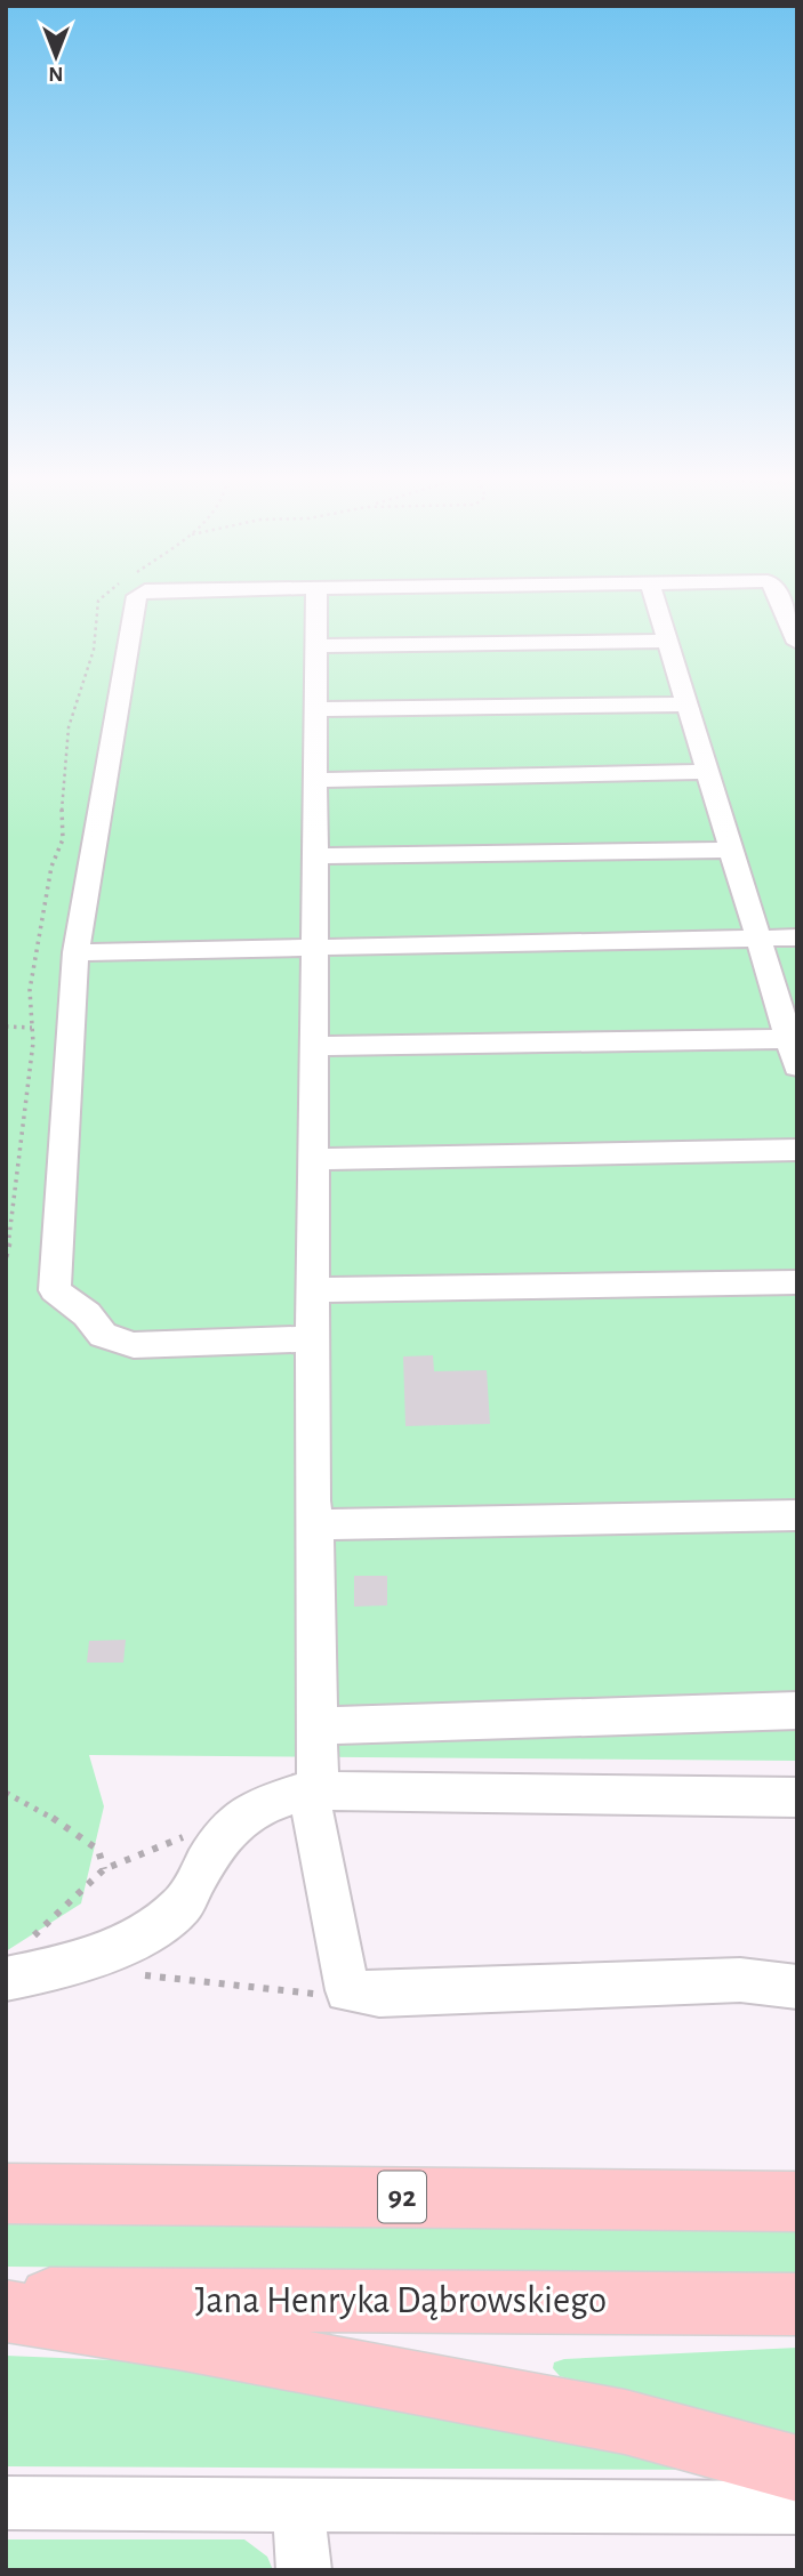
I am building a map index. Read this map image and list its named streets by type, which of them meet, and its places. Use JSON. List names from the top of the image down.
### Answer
{
  "streets": {
    "main road": ["92", "Jana Henryka Dąbrowskiego"]
  },
  "north": "bottom"
}
